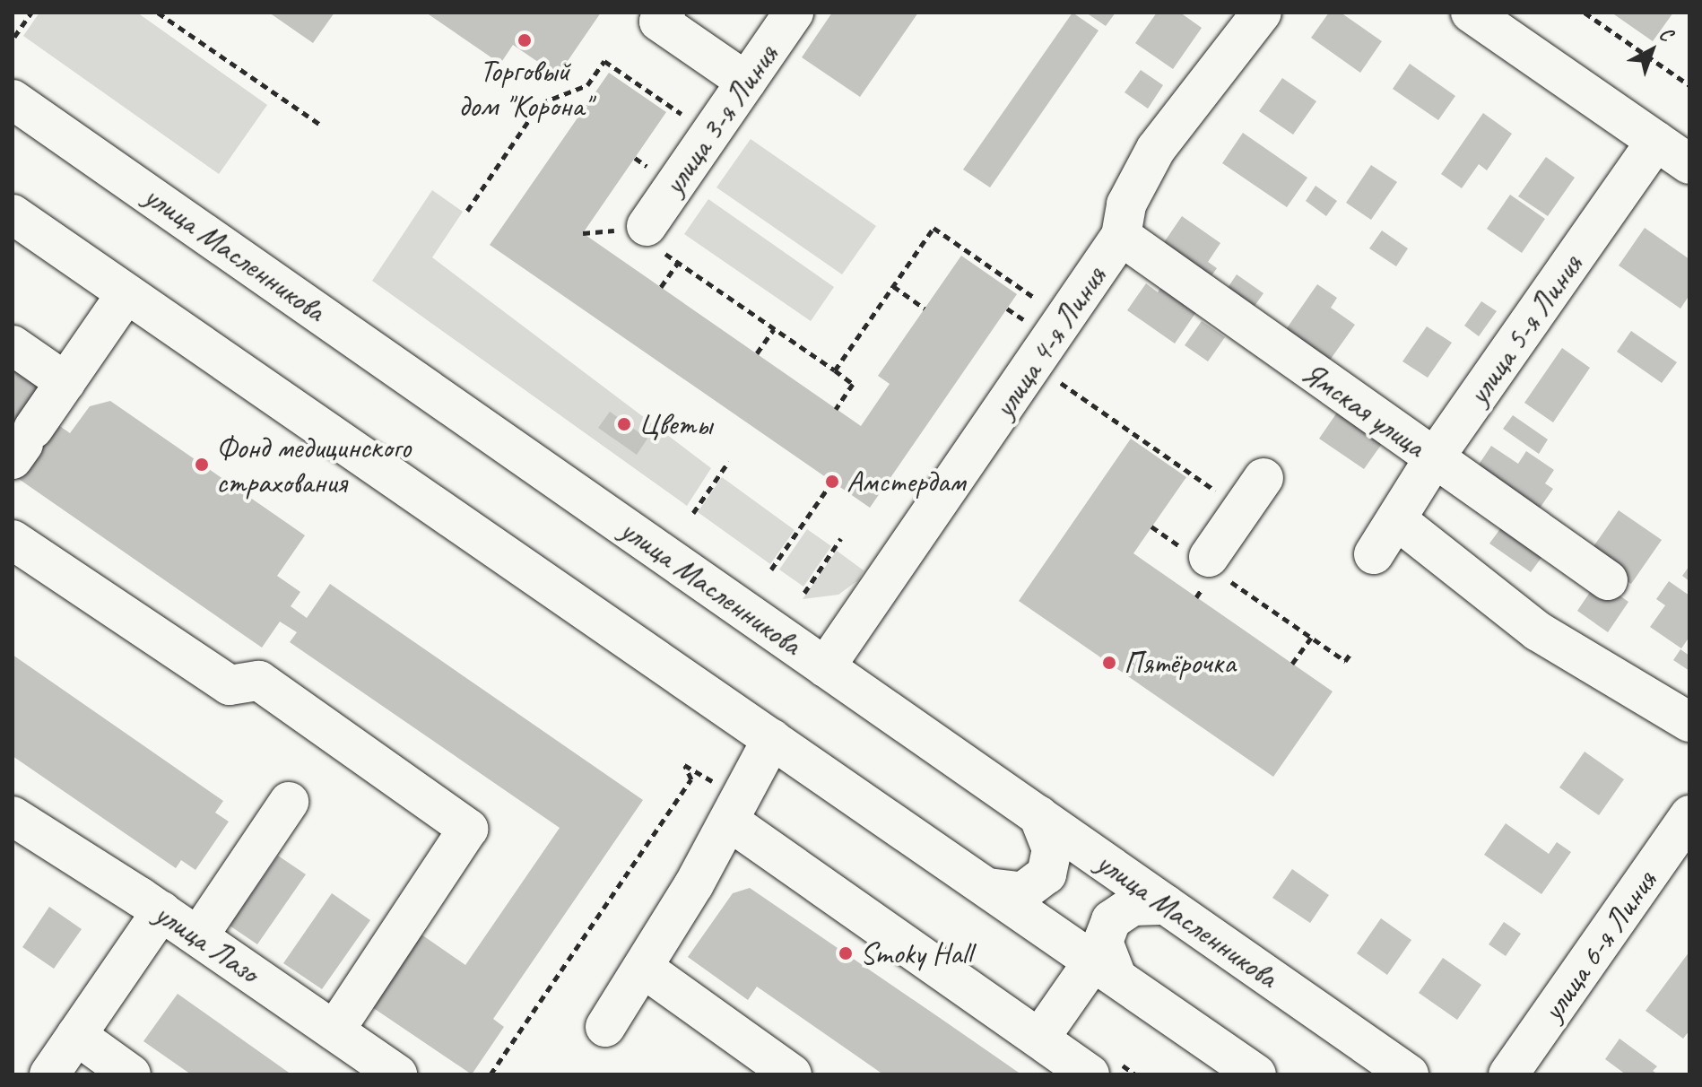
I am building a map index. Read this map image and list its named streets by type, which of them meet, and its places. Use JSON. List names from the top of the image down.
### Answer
{
  "streets": {
    "main road": [
      "улица 3-я Линия",
      "улица Масленникова",
      "улица 5-я Линия",
      "улица 4-я Линия",
      "Ямская улица",
      "улица Лазо",
      "улица 6-я Линия"
    ]
  },
  "crossings": [
    ["улица Масленникова", "улица 4-я Линия"],
    ["улица 5-я Линия", "Ямская улица"],
    ["улица 4-я Линия", "Ямская улица"]
  ],
  "places": [
    "Торговый дом \"Корона\"",
    "Цветы",
    "Фонд медицинского страхования",
    "Амстердам",
    "Пятёрочка",
    "Smoky Hall"
  ],
  "north": "top right"
}
